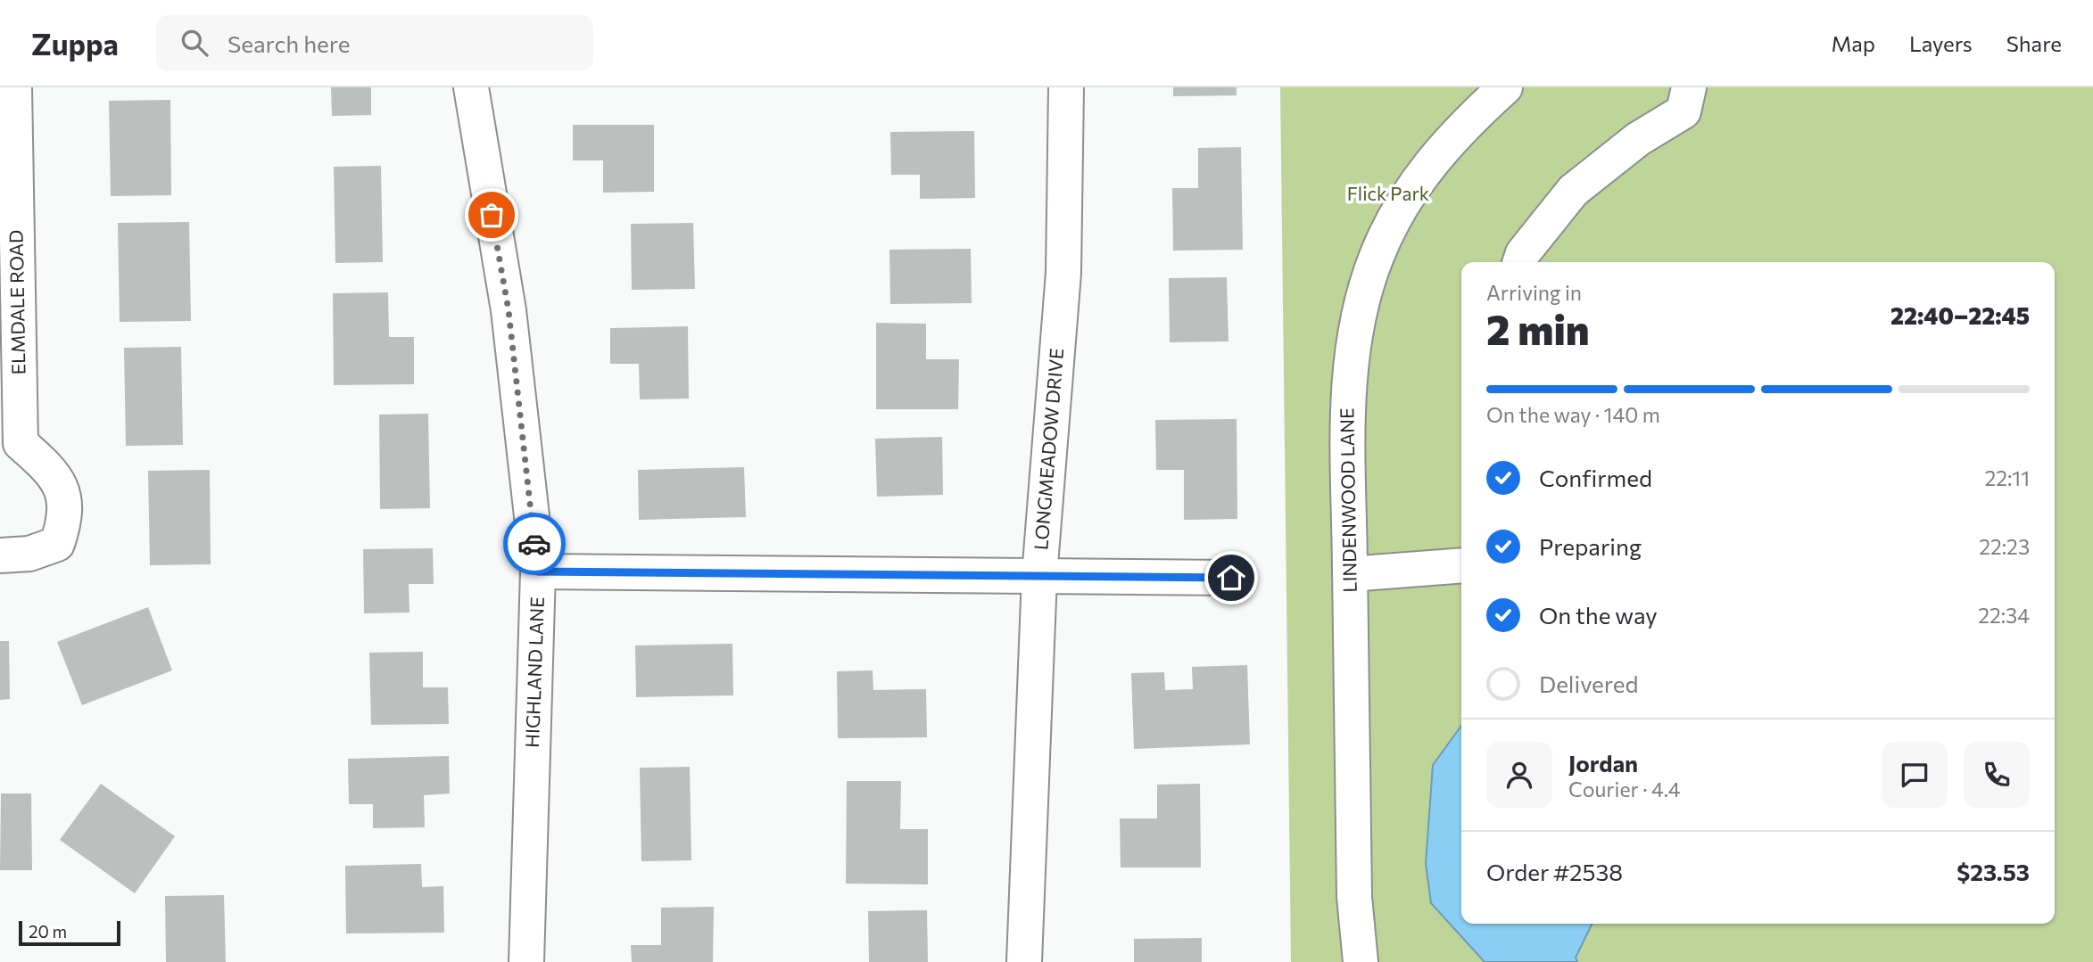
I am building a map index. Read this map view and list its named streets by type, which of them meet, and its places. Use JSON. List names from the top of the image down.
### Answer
{
  "streets": {
    "street": [
      "ELMDALE ROAD",
      "LONGMEADOW DRIVE",
      "LINDENWOOD LANE",
      "HIGHLAND LANE"
    ]
  },
  "parks": ["Flick Park"],
  "scale_bar": "20 m",
  "page": {
    "header": "Zuppa",
    "search": "Search here",
    "nav": ["Map", "Layers", "Share"],
    "heading": ["2 min", "Arriving in", "22:40–22:45"],
    "panel": [
      "Jordan",
      "Courier · 4.4",
      "Order #2538",
      "$23.53"
    ],
    "bar": "On the way · 140 m",
    "list": [
      ["Confirmed", "22:11"],
      ["Preparing", "22:23"],
      ["On the way", "22:34"],
      "Delivered"
    ],
    "scale": "20 m"
  }
}
